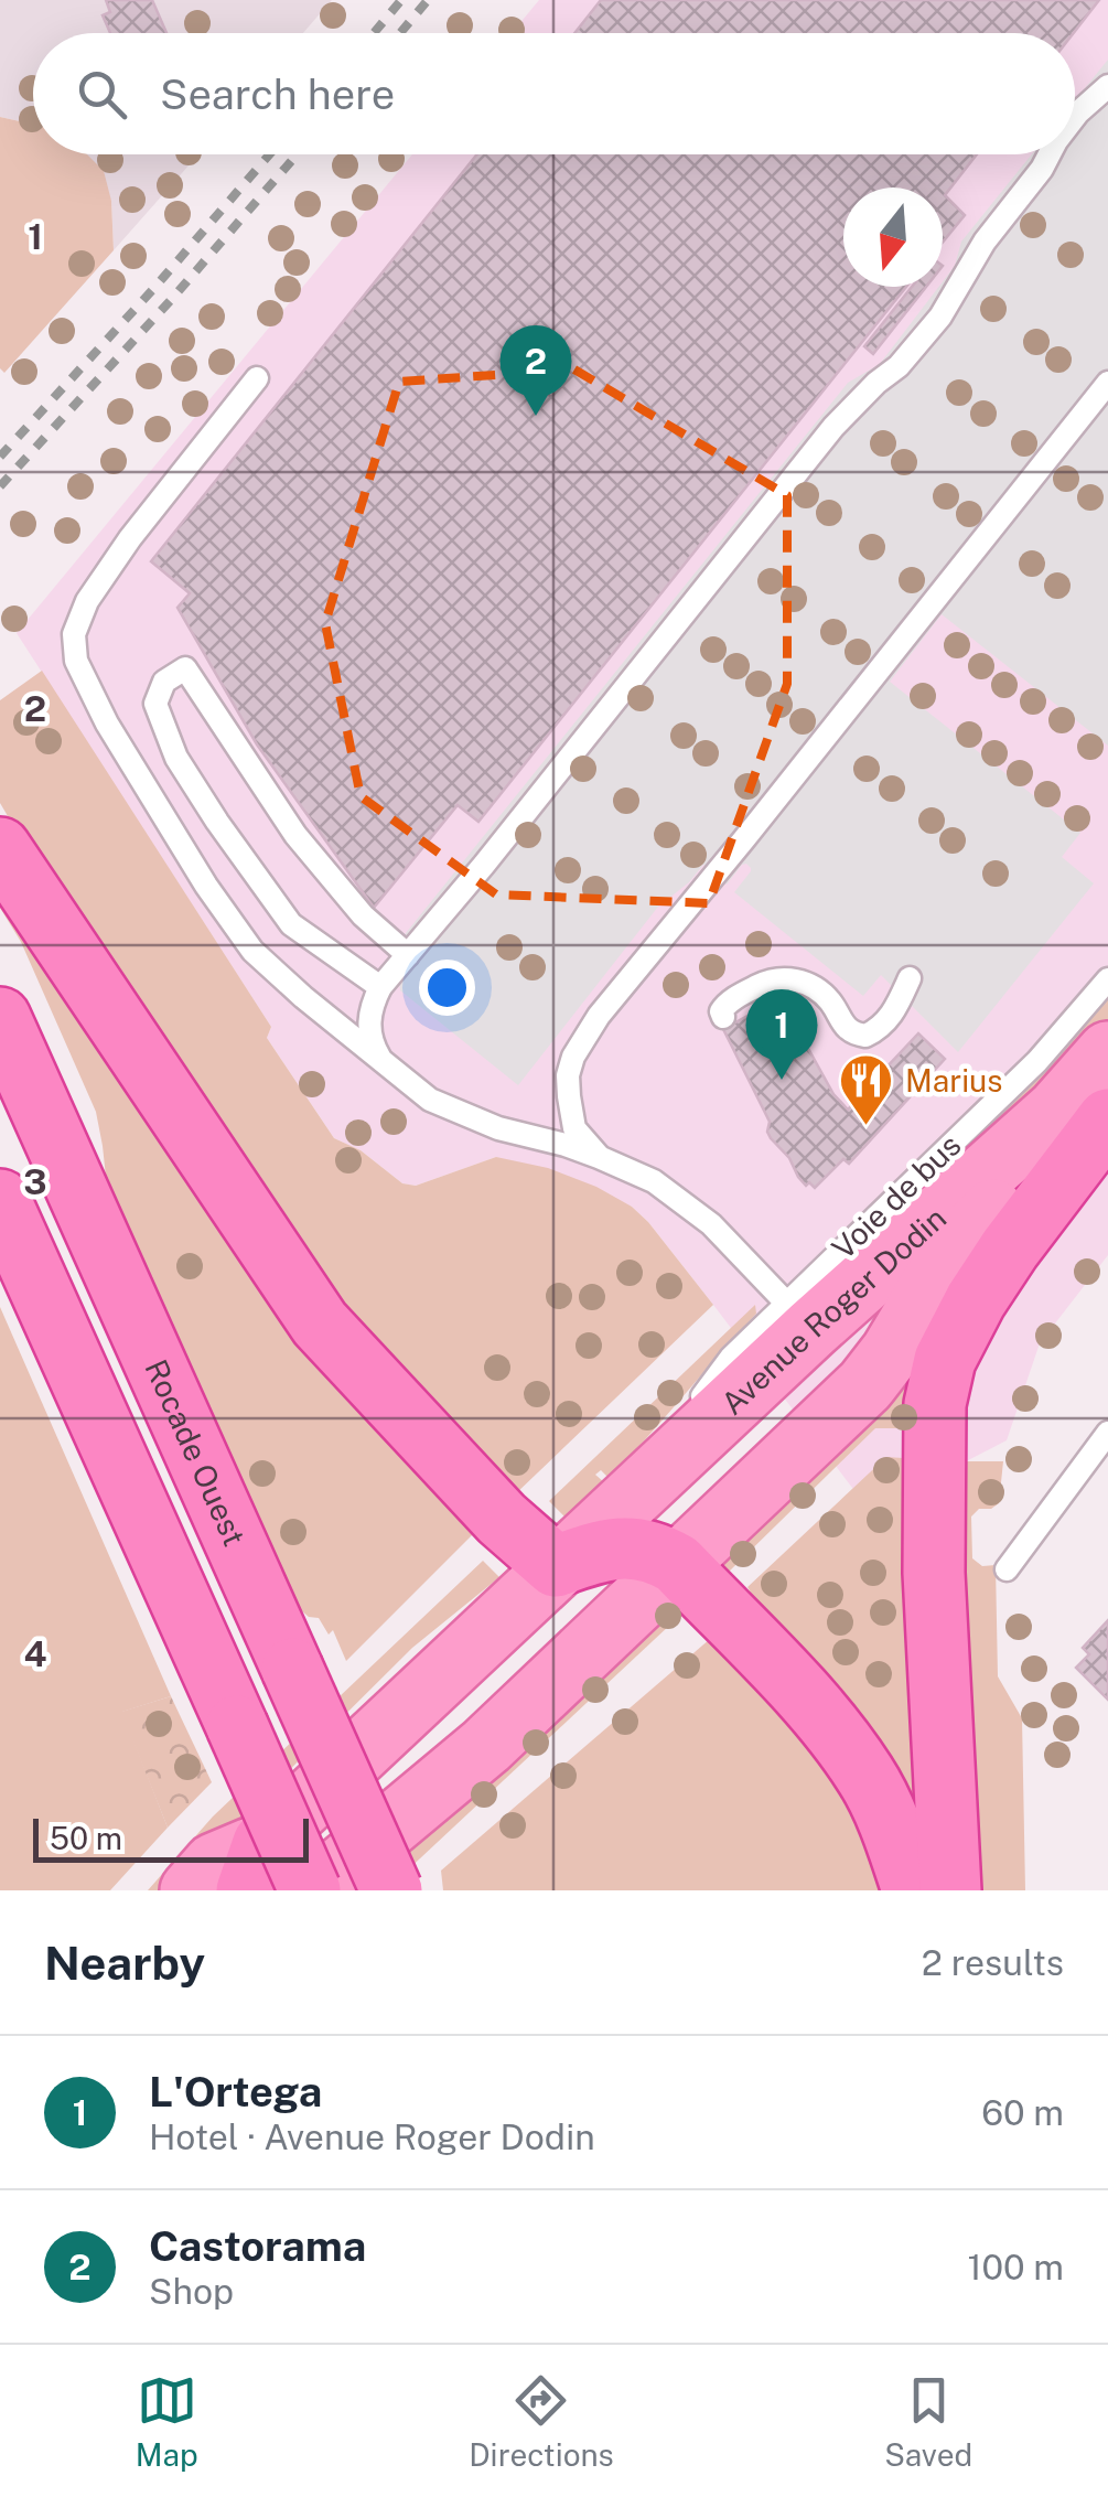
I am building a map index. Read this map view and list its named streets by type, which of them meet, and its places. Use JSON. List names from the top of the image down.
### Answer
{
  "streets": {
    "highway": ["Rocade Ouest"],
    "main road": ["Avenue Roger Dodin"],
    "lane": ["Voie de bus"]
  },
  "crossings": [
    ["Voie de bus", "Avenue Roger Dodin"]
  ],
  "places": {
    "restaurant": ["Marius"]
  },
  "scale_bar": "50 m",
  "north": "bottom",
  "page": {
    "search": "Search here",
    "pins": ["2", "1"],
    "scale": "50 m",
    "heading": ["Nearby", "2 results"],
    "list": [
      {
        "mark": "1",
        "name": "L'Ortega",
        "note": "Hotel · Avenue Roger Dodin",
        "value": "60 m"
      },
      {
        "mark": "2",
        "name": "Castorama",
        "note": "Shop",
        "value": "100 m"
      }
    ],
    "nav": ["Map", "Directions", "Saved"]
  },
  "grid": {
    "rows": [
      "1",
      "2",
      "3",
      "4"
    ]
  }
}
